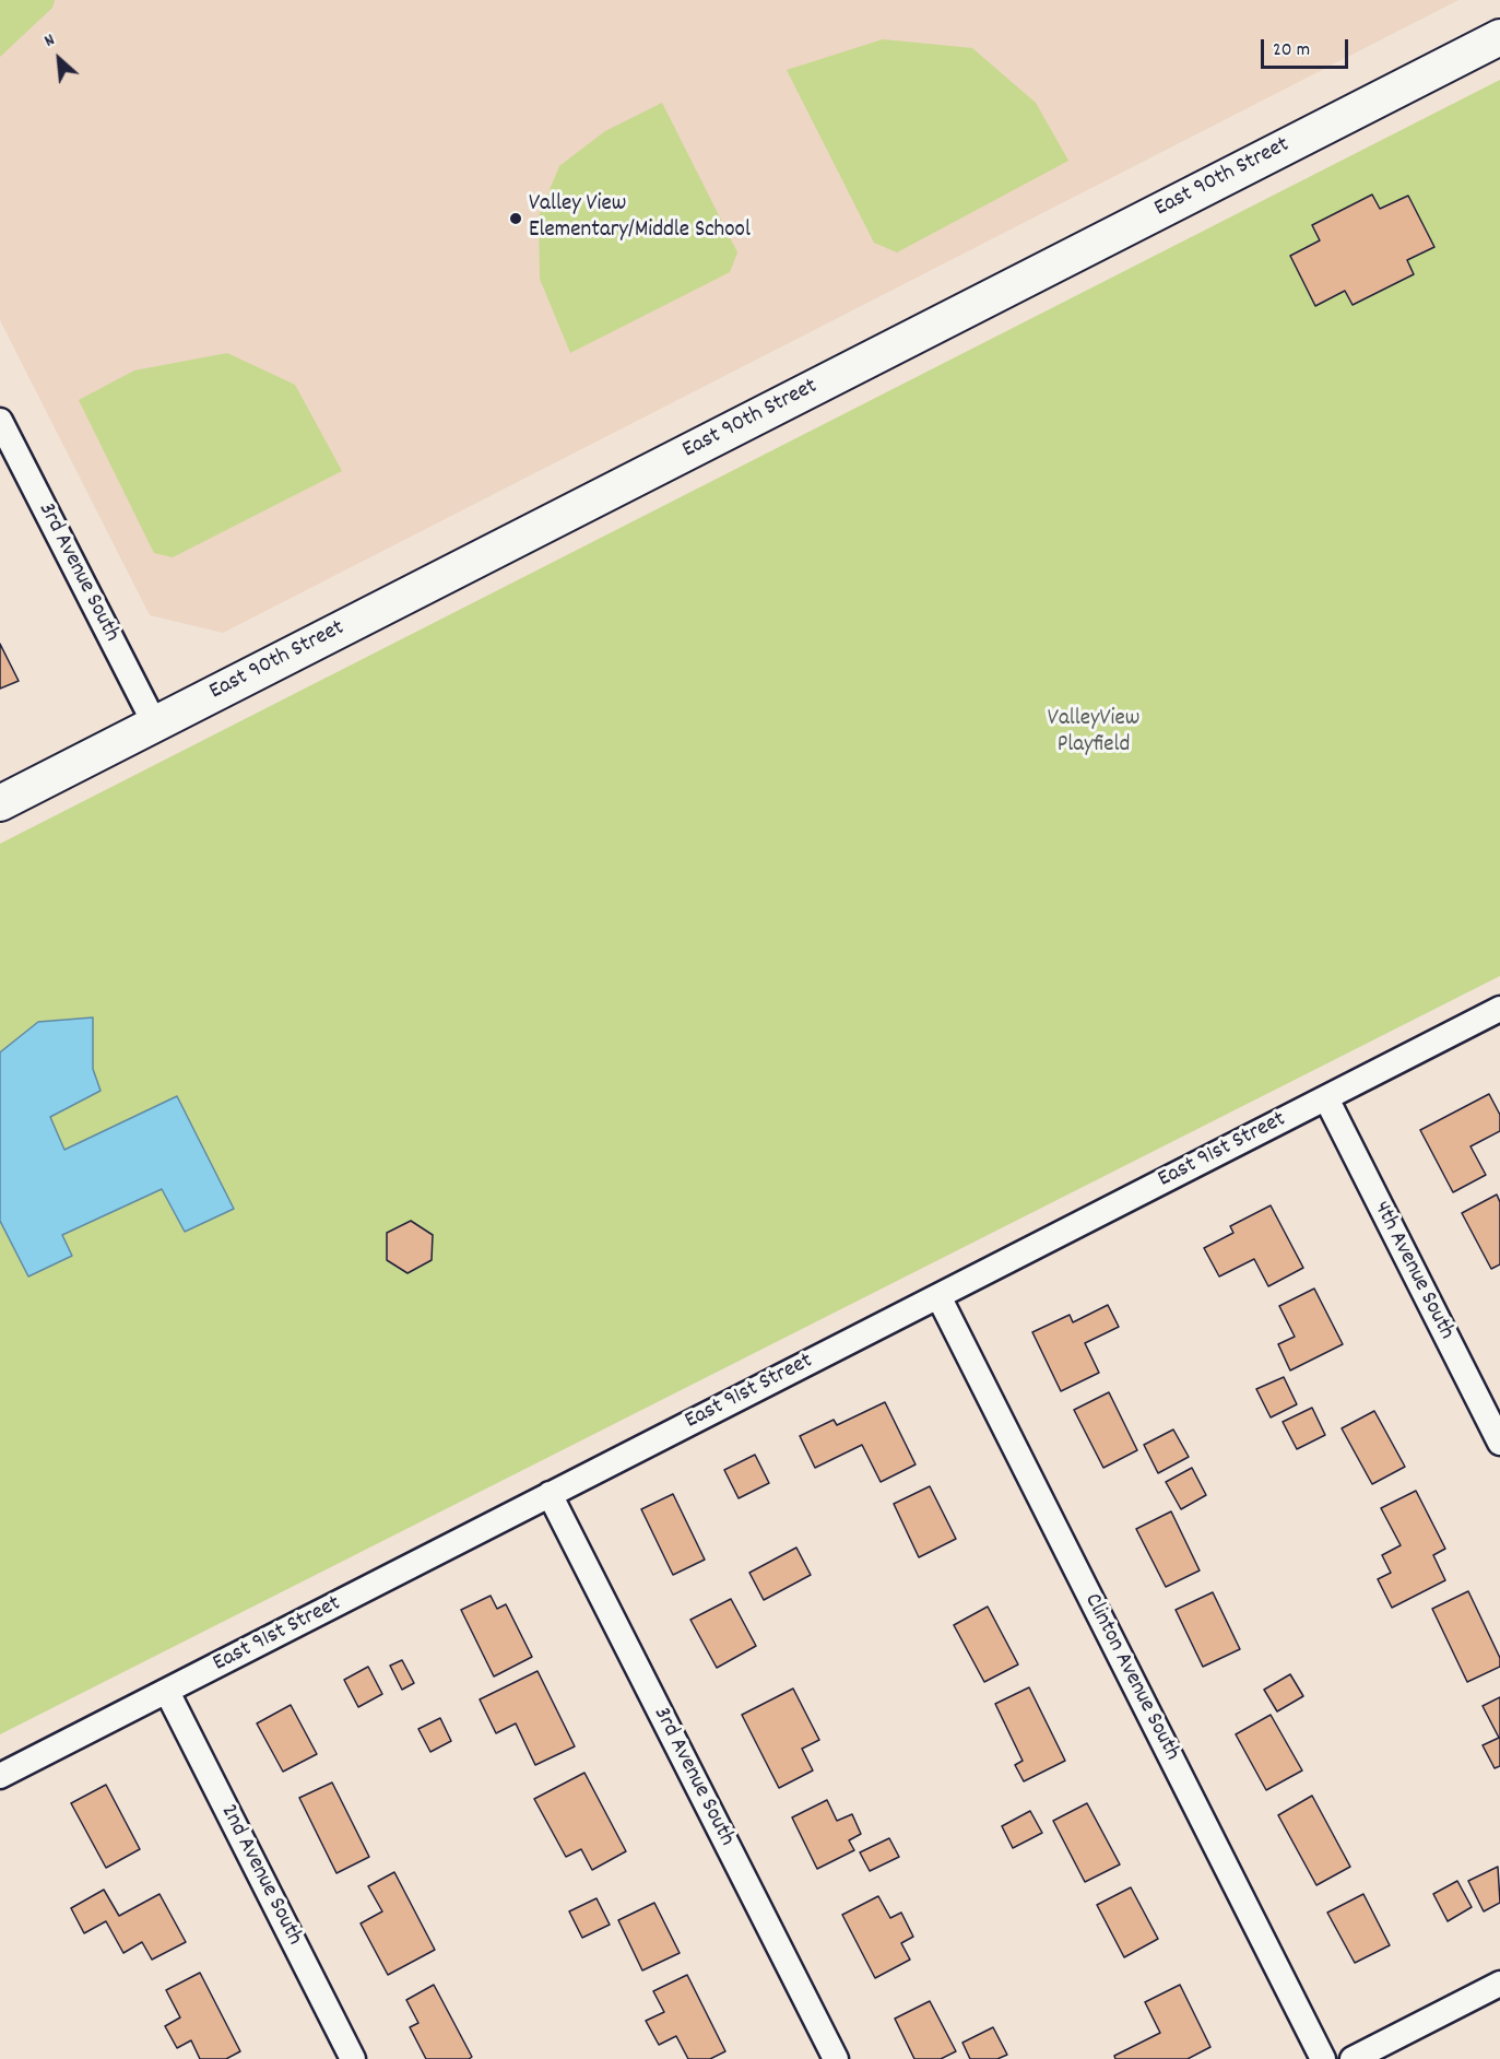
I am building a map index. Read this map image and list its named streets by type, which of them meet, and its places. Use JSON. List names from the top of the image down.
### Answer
{
  "streets": {
    "street": [
      "East 90th Street",
      "3rd Avenue South",
      "East 91st Street",
      "4th Avenue South",
      "Clinton Avenue South",
      "2nd Avenue South"
    ]
  },
  "crossings": [
    ["East 90th Street", "3rd Avenue South"],
    ["3rd Avenue South", "East 91st Street"],
    ["East 91st Street", "4th Avenue South"],
    ["East 91st Street", "Clinton Avenue South"],
    ["East 91st Street", "2nd Avenue South"]
  ],
  "parks": ["ValleyView Playfield"],
  "places": ["Valley View Elementary/Middle School"],
  "scale_bar": "20 m",
  "north": "top left"
}
